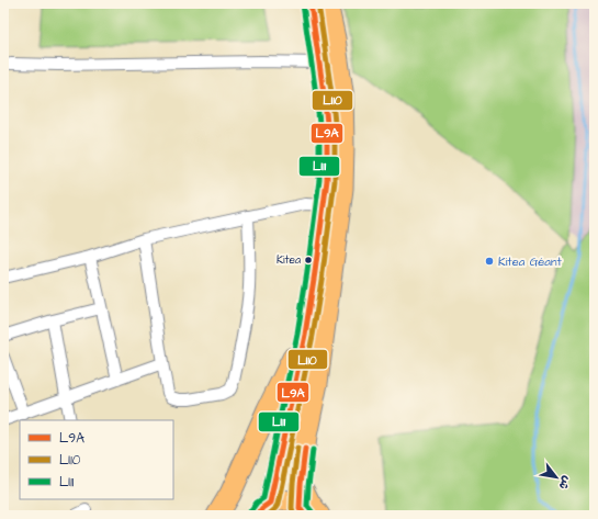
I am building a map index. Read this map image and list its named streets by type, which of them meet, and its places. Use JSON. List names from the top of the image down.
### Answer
{
  "places": ["Kitea", "Kitea Géant"],
  "lines": ["transit line L9A", "transit line LI10", "transit line LI11"],
  "legend": ["L9A", "LI10", "LI11"],
  "north": "bottom right"
}
